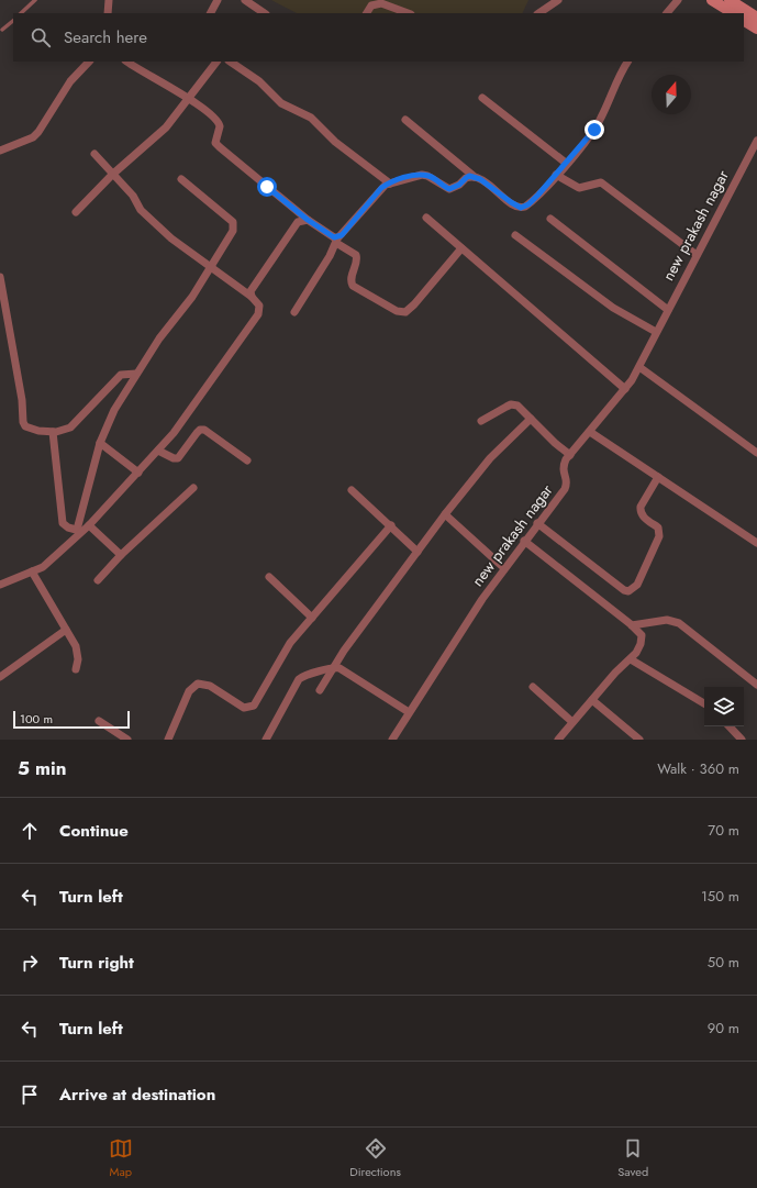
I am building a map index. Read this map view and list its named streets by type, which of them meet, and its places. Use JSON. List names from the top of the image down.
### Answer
{
  "streets": {
    "street": ["new prakash nagar"]
  },
  "scale_bar": "100 m",
  "north": "top",
  "page": {
    "search": "Search here",
    "scale": "100 m",
    "heading": ["5 min", "Walk · 360 m"],
    "list": [
      ["Continue", "70 m"],
      ["Turn left", "150 m"],
      ["Turn right", "50 m"],
      ["Turn left", "90 m"],
      "Arrive at destination"
    ],
    "nav": ["Map", "Directions", "Saved"]
  }
}
